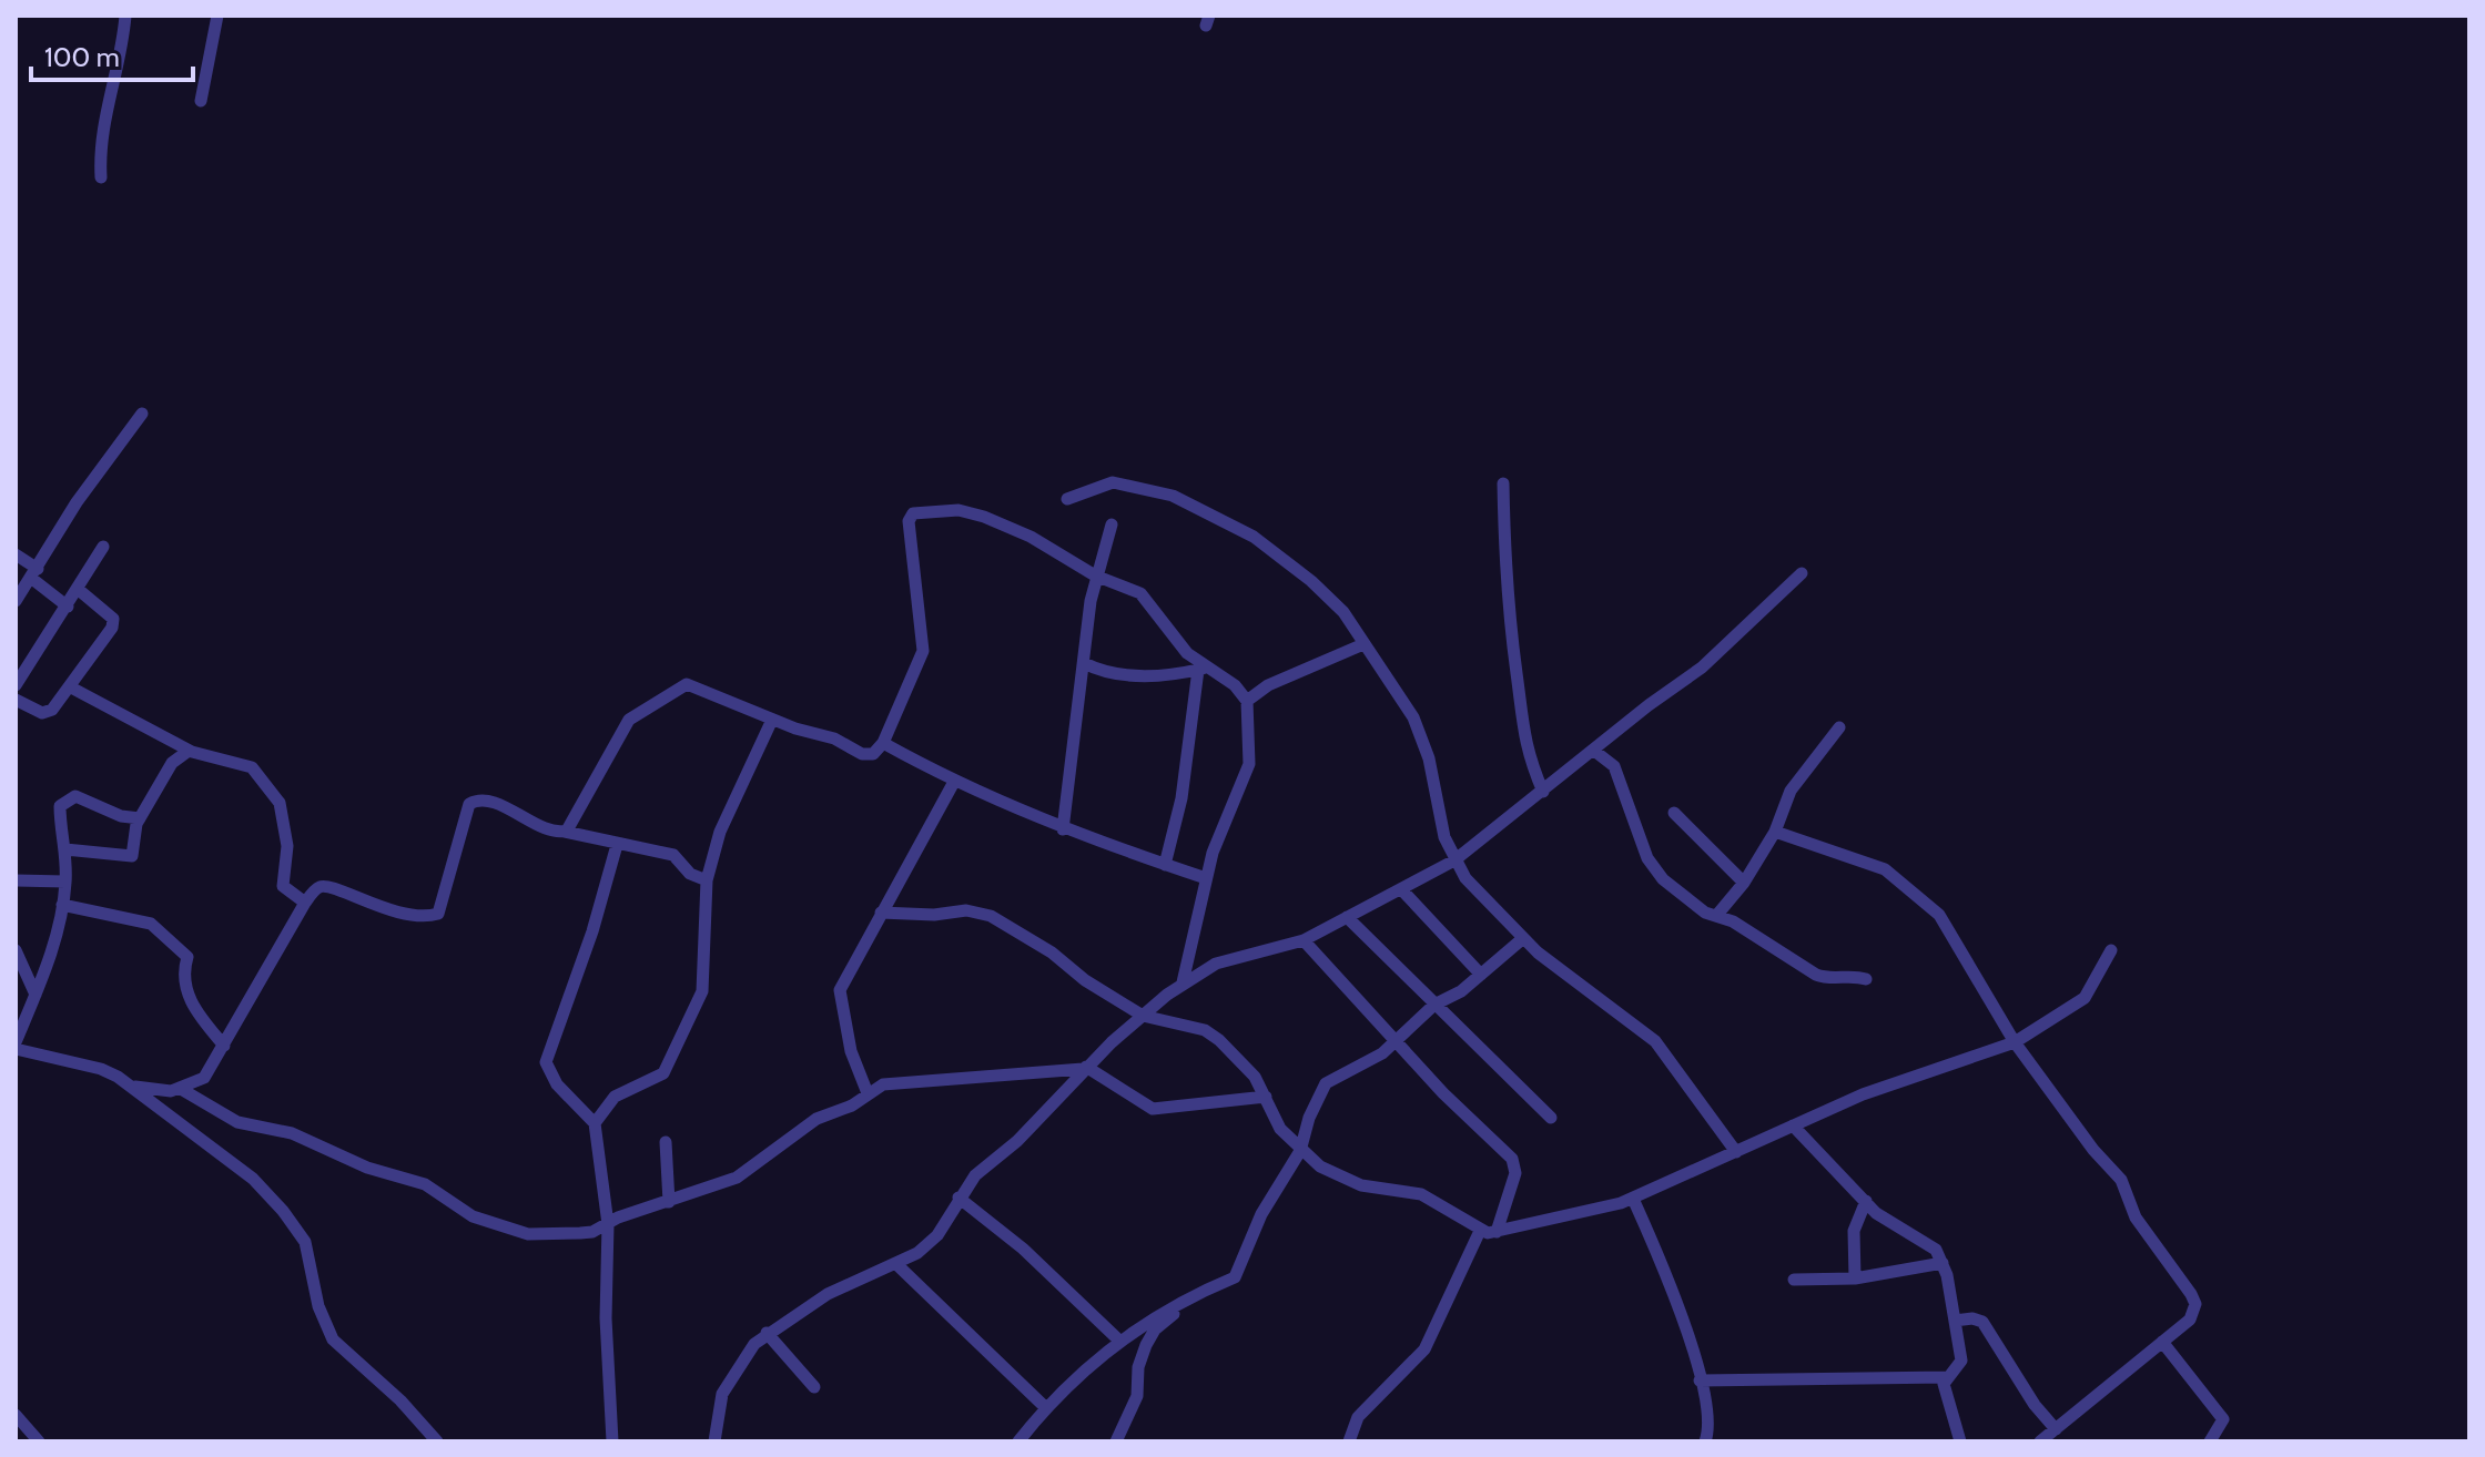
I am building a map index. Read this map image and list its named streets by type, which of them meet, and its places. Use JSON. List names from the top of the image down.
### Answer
{
  "scale_bar": "100 m"
}
